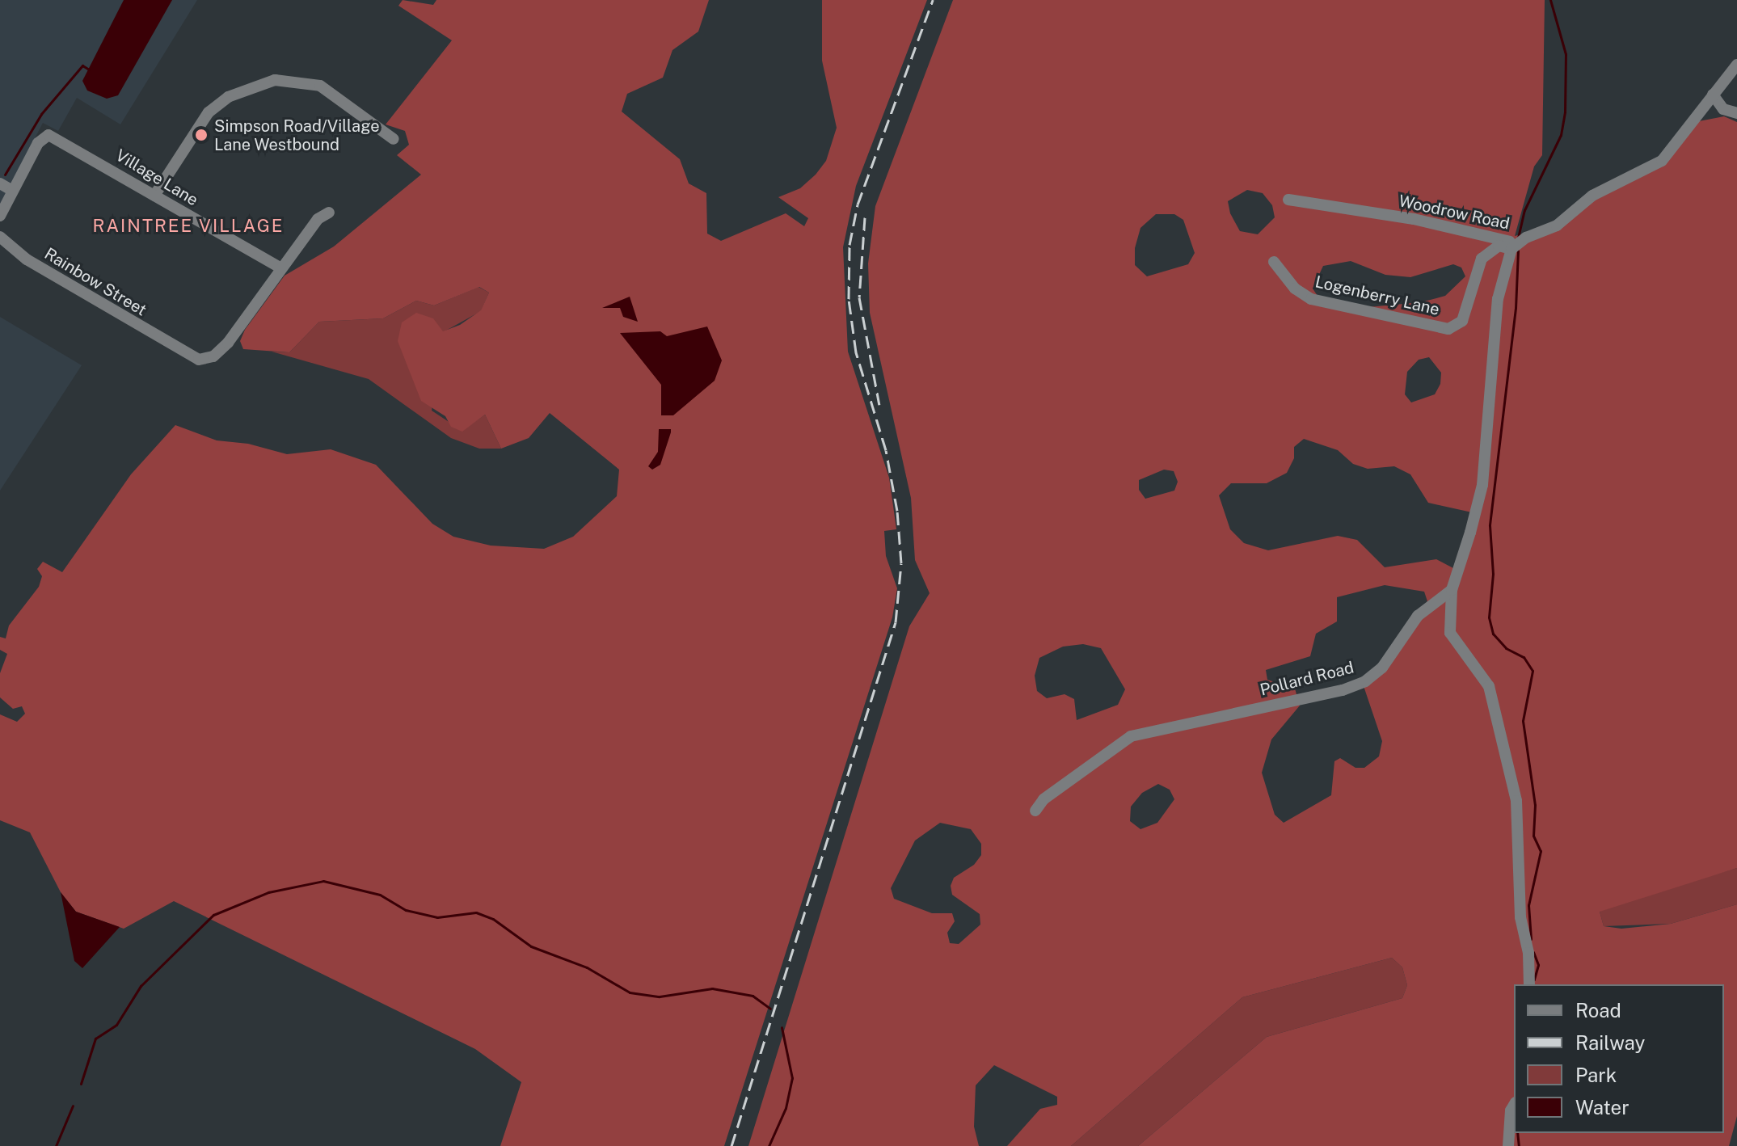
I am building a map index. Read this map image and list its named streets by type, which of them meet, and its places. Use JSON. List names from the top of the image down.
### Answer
{
  "streets": {
    "street": [
      "Village Lane",
      "Woodrow Road",
      "Rainbow Street",
      "Logenberry Lane",
      "Pollard Road"
    ]
  },
  "crossings": [
    ["Village Lane", "Rainbow Street"],
    ["Woodrow Road", "Logenberry Lane"]
  ],
  "districts": ["RAINTREE VILLAGE"],
  "places": ["Simpson Road/Village Lane Westbound"],
  "legend": [
    "Road",
    "Railway",
    "Park",
    "Water"
  ]
}
